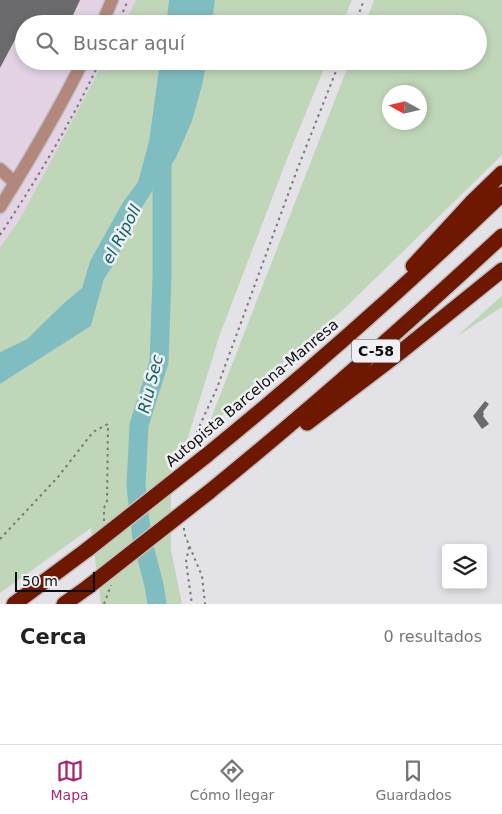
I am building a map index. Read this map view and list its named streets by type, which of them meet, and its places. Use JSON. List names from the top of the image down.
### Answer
{
  "streets": {
    "highway": ["C-58", "Autopista Barcelona-Manresa"]
  },
  "water": ["el Ripoll", "Riu Sec"],
  "scale_bar": "50 m",
  "north": "left",
  "page": {
    "search": "Buscar aquí",
    "scale": "50 m",
    "heading": ["Cerca", "0 resultados"],
    "nav": ["Mapa", "Cómo llegar", "Guardados"]
  }
}
